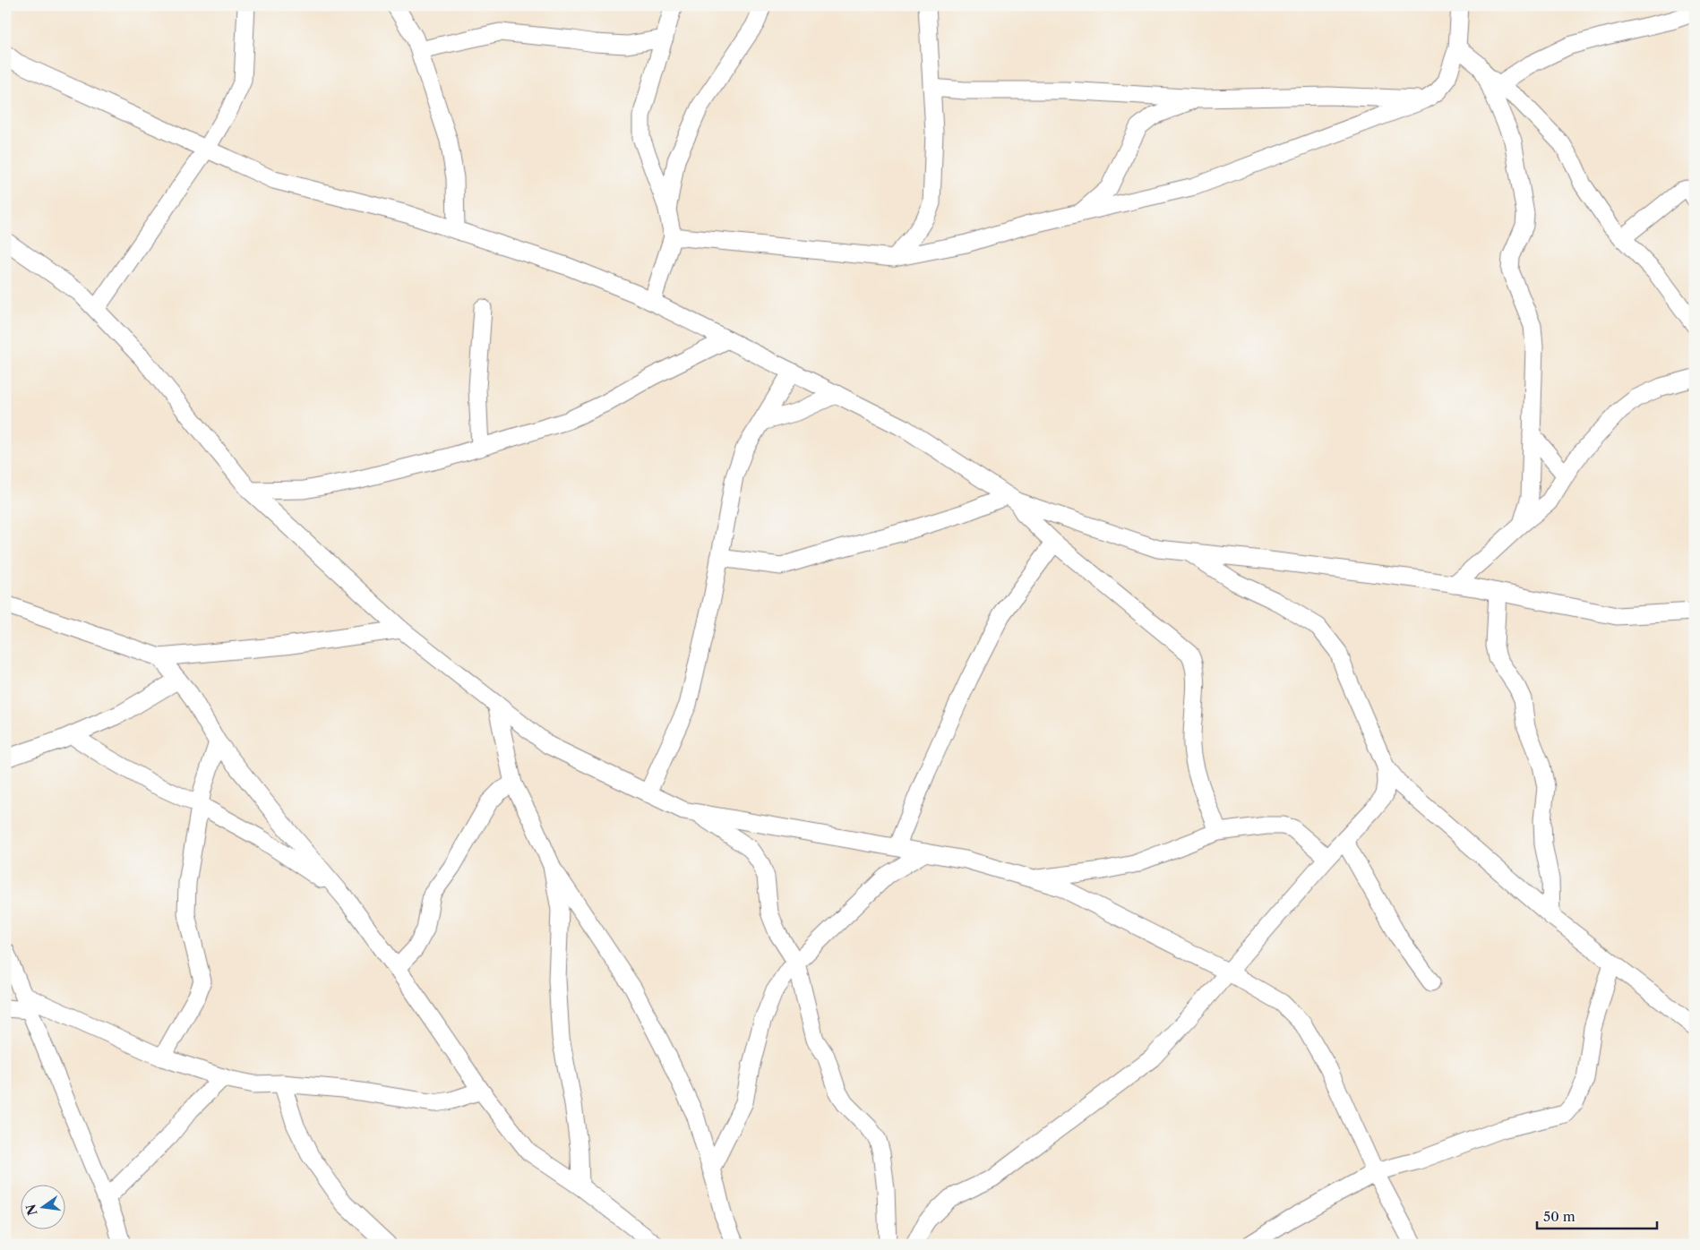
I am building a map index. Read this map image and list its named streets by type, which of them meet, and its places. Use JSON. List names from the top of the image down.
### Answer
{
  "scale_bar": "50 m",
  "north": "left"
}
